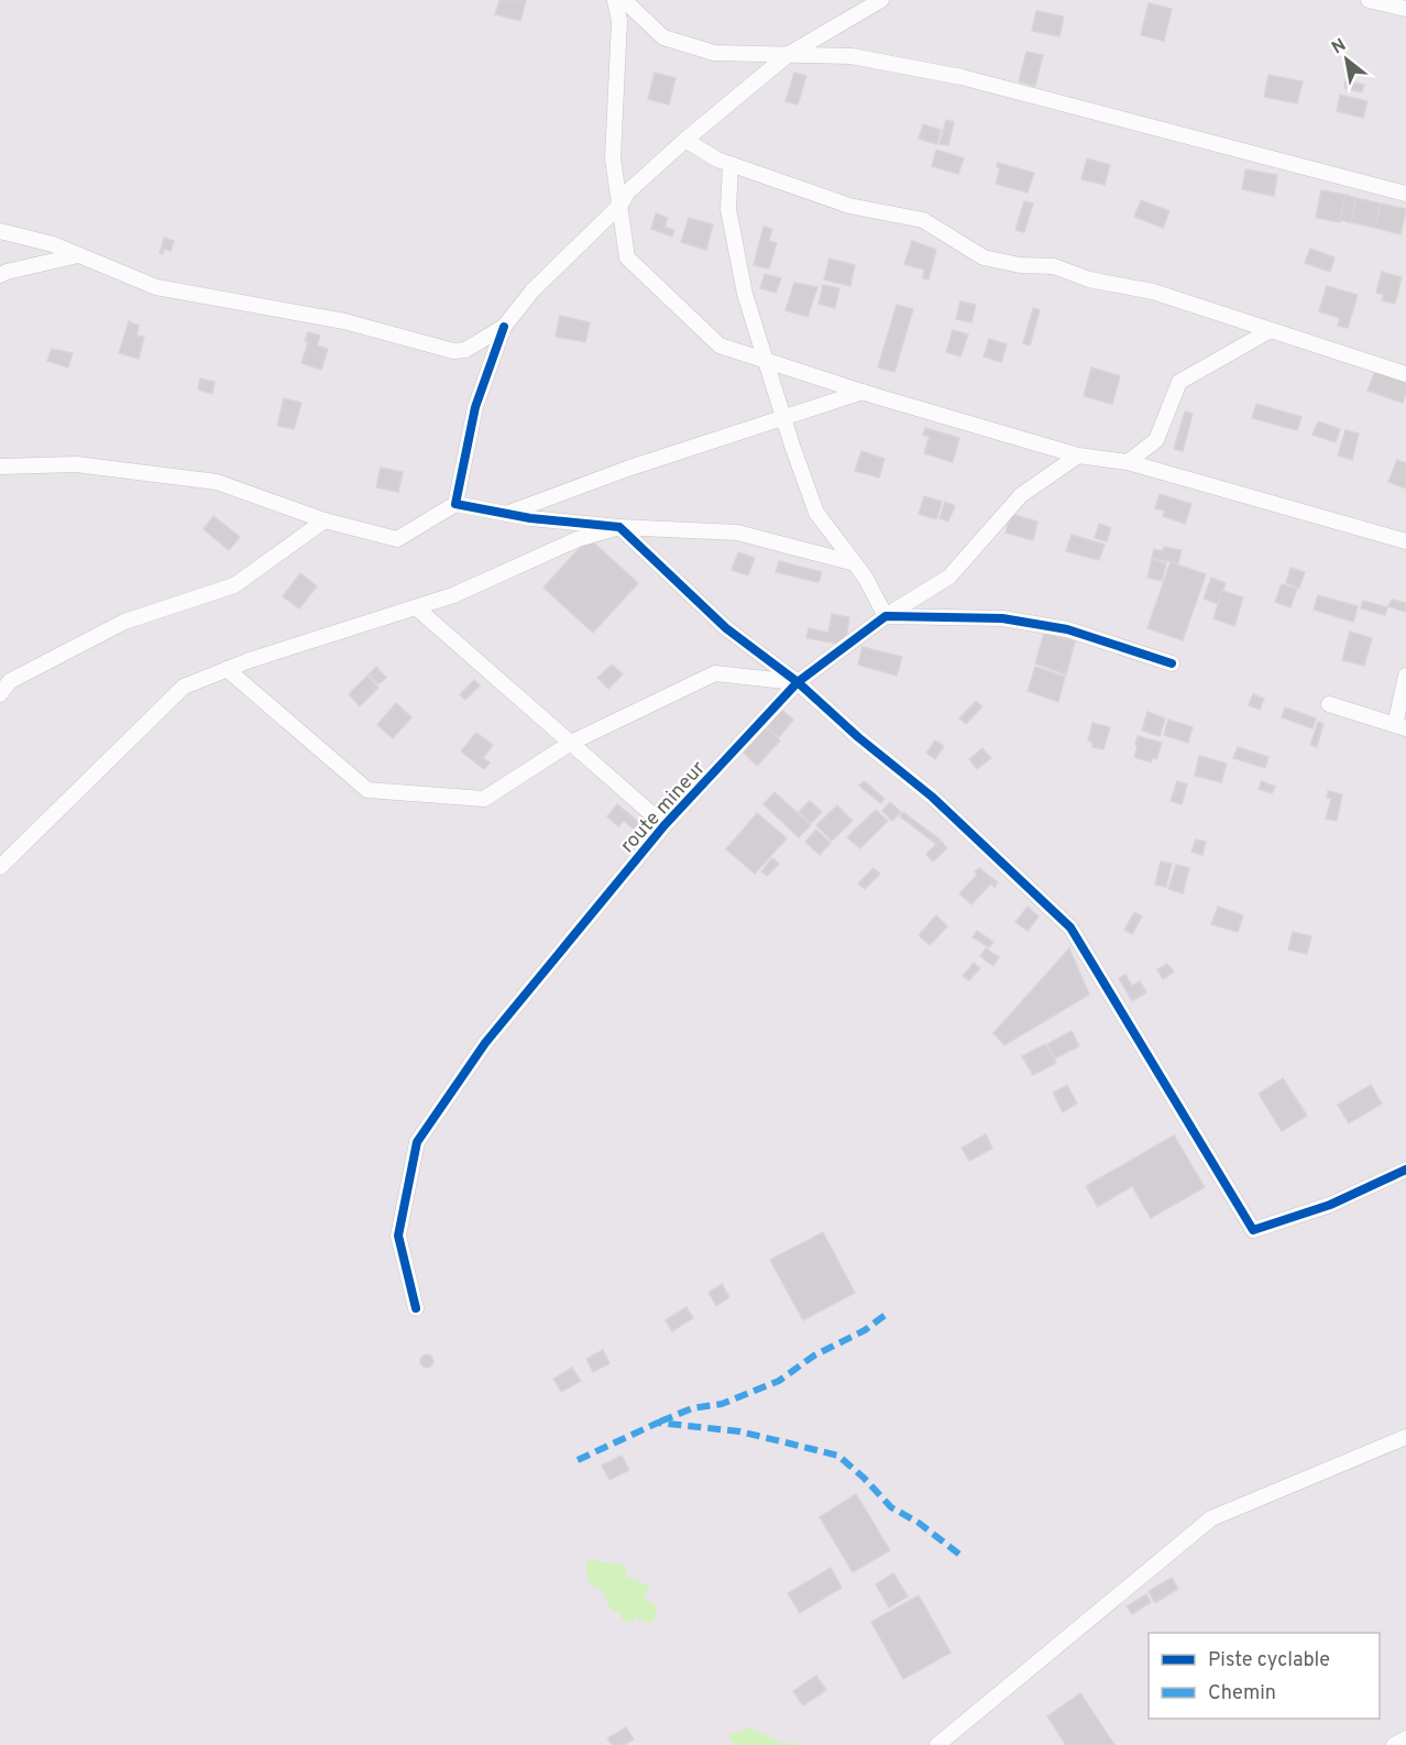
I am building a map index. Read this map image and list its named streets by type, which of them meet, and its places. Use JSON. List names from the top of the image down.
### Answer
{
  "streets": {
    "street": ["route mineur"]
  },
  "legend": ["Piste cyclable", "Chemin"],
  "north": "top left"
}
